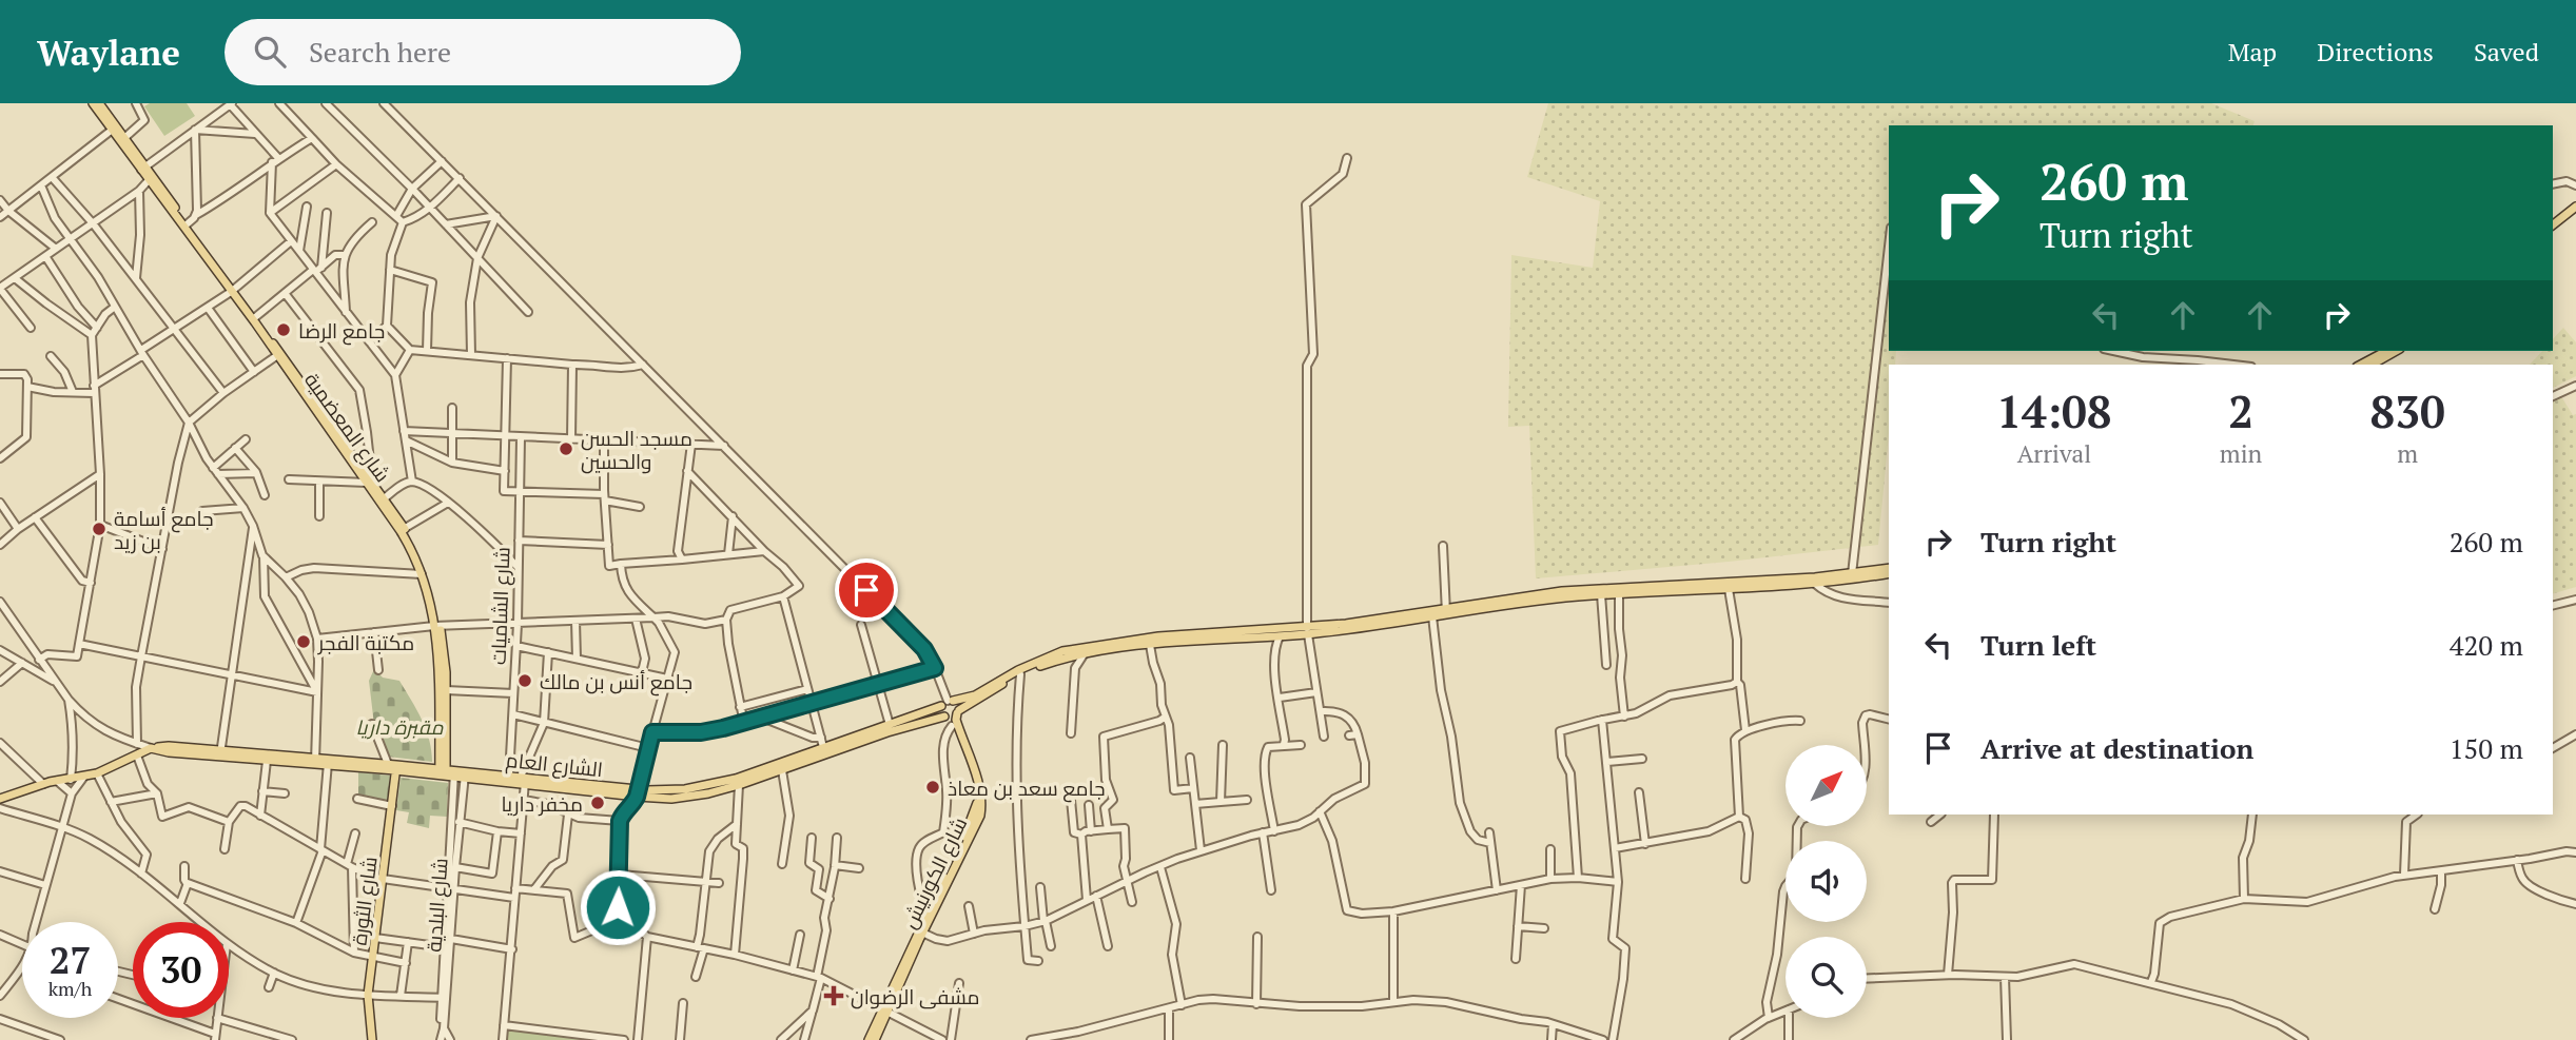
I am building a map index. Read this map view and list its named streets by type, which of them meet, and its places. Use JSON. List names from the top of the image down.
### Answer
{
  "streets": {
    "main road": [
      "شارع المعضمية",
      "الشارع العام",
      "شارع الكورنيش",
      "شارع الثورة"
    ],
    "street": ["شارع الشاميات", "شارع البلدية"]
  },
  "crossings": [
    ["شارع المعضمية", "الشارع العام"],
    ["شارع المعضمية", "شارع البلدية"],
    ["شارع الشاميات", "الشارع العام"],
    ["الشارع العام", "شارع الكورنيش"],
    ["الشارع العام", "شارع الثورة"],
    ["الشارع العام", "شارع البلدية"]
  ],
  "parks": ["مقبرة داريا"],
  "places": {
    "other": [
      "جامع الرضا",
      "مسجد الحسن والحسين",
      "جامع أسامة بن زيد",
      "مكتبة الفجر",
      "جامع أنس بن مالك",
      "جامع سعد بن معاذ",
      "مخفر داريا"
    ],
    "health": ["مشفى الرضوان"]
  },
  "north": "top right",
  "page": {
    "header": "Waylane",
    "search": "Search here",
    "nav": ["Map", "Directions", "Saved"],
    "turn": ["260 m", "Turn right"],
    "eta": [
      "14:08",
      "Arrival",
      "2",
      "min",
      "830",
      "m"
    ],
    "list": [
      {
        "name": "Turn right",
        "value": "260 m"
      },
      {
        "name": "Turn left",
        "value": "420 m"
      },
      {
        "name": "Arrive at destination",
        "value": "150 m"
      }
    ],
    "speed": "27 km/h",
    "limit": "30"
  }
}
